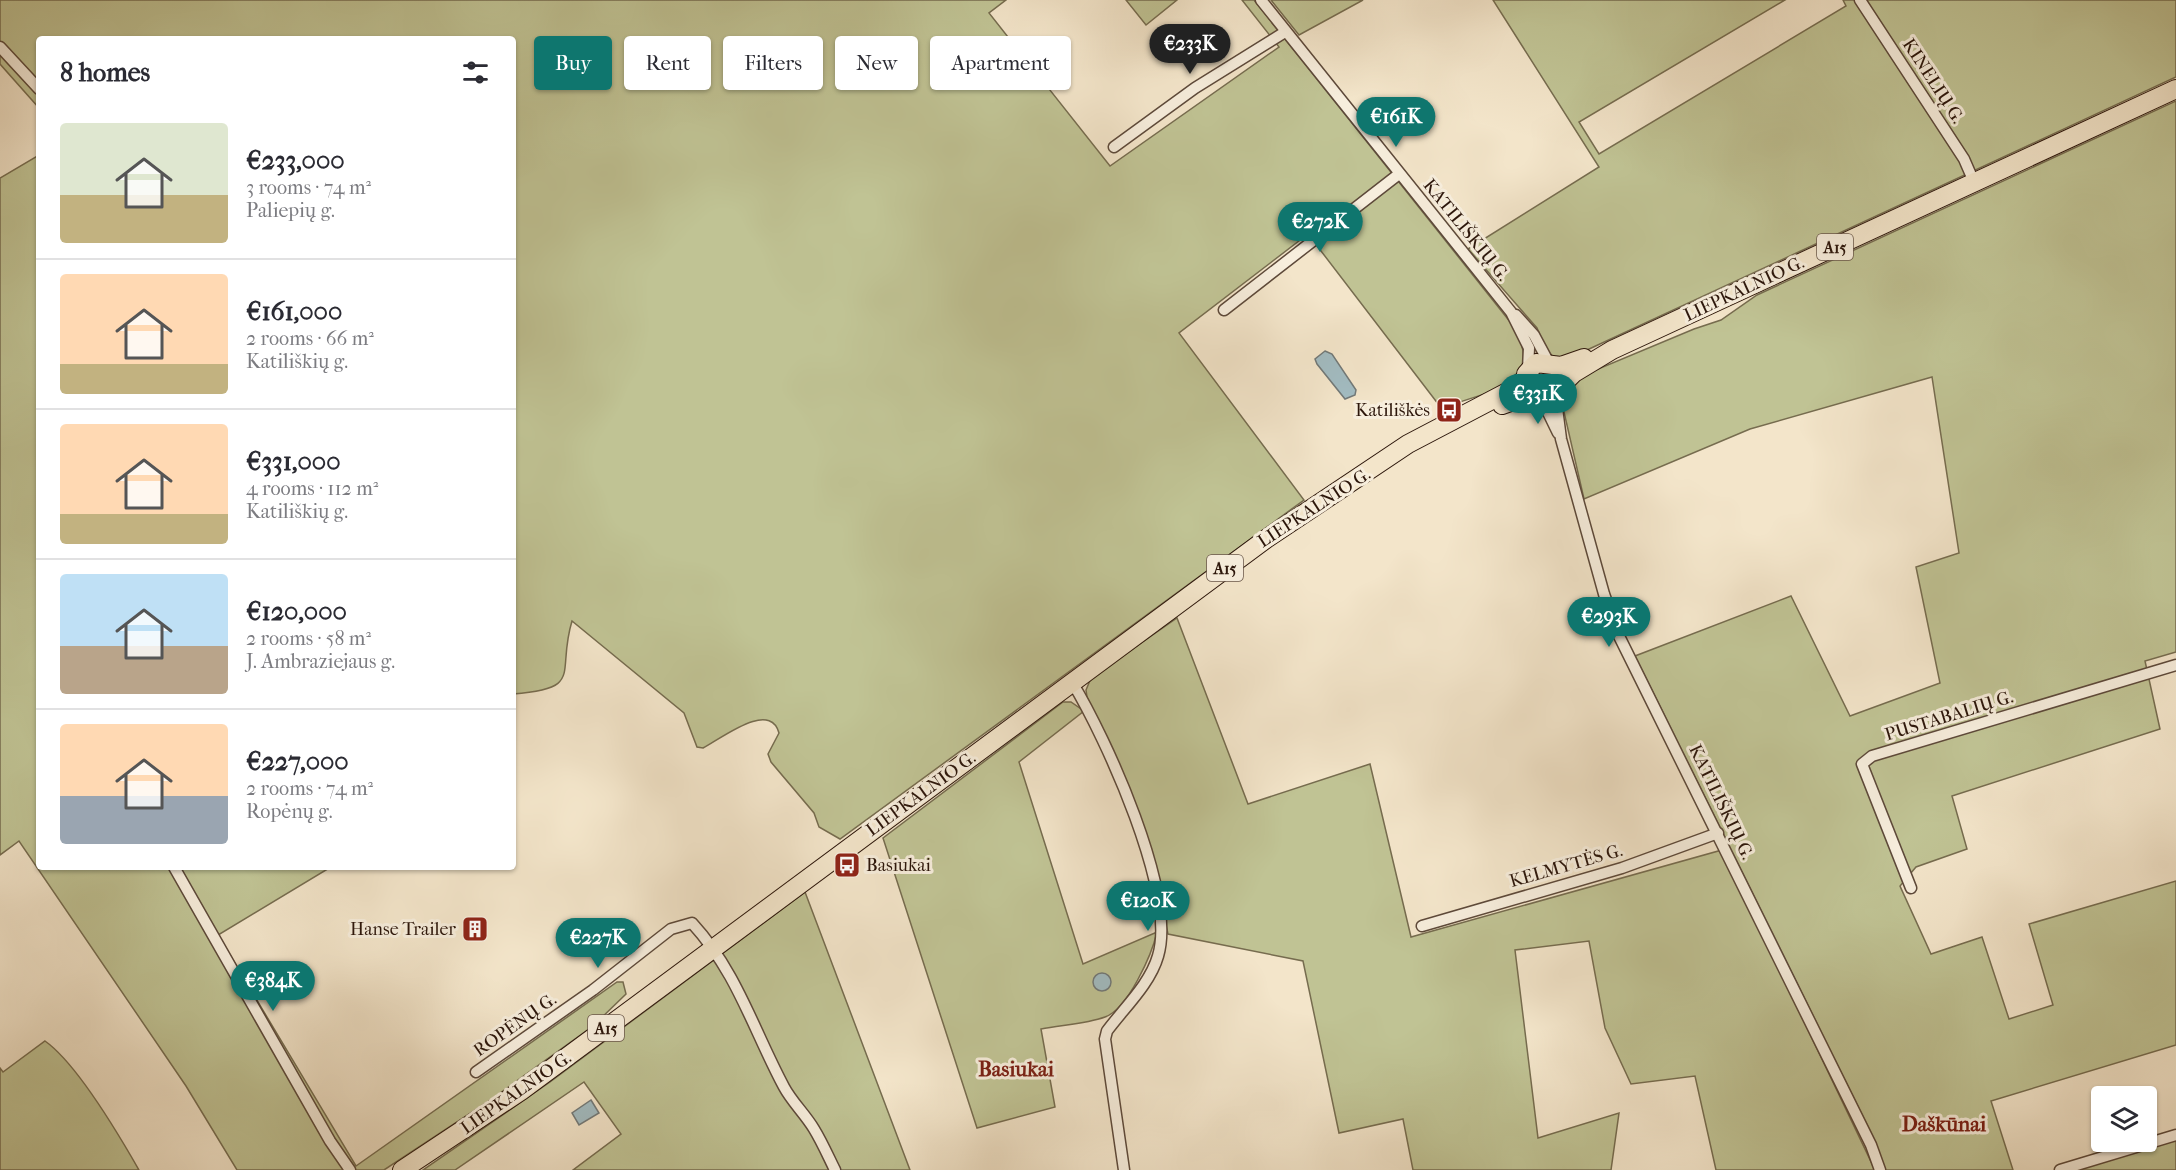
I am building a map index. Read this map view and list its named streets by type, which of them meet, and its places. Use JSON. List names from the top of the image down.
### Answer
{
  "streets": {
    "highway": ["A15", "LIEPKALNIO G."],
    "street": [
      "KINELIŲ G.",
      "KATILIŠKIŲ G.",
      "PUSTABALIŲ G.",
      "KELMYTĖS G.",
      "ROPĖNŲ G."
    ]
  },
  "crossings": [
    ["KINELIŲ G.", "A15"],
    ["KINELIŲ G.", "LIEPKALNIO G."],
    ["KATILIŠKIŲ G.", "LIEPKALNIO G."],
    ["KATILIŠKIŲ G.", "KELMYTĖS G."],
    ["A15", "LIEPKALNIO G."],
    ["LIEPKALNIO G.", "ROPĖNŲ G."]
  ],
  "districts": ["Basiukai", "Daškūnai"],
  "places": {
    "bus stop": ["Katiliškės", "Basiukai"],
    "building": ["Hanse Trailer"]
  },
  "page": {
    "price": [
      "€233K",
      "€161K",
      "€272K",
      "€331K",
      "€293K",
      "€120K",
      "€227K",
      "€384K"
    ],
    "chip": [
      "Buy",
      "Rent",
      "Filters",
      "New",
      "Apartment"
    ],
    "heading": "8 homes",
    "list": [
      {
        "name": "€233,000",
        "note": "3 rooms · 74 m² · Paliepių g."
      },
      {
        "name": "€161,000",
        "note": "2 rooms · 66 m² · Katiliškių g."
      },
      {
        "name": "€331,000",
        "note": "4 rooms · 112 m² · Katiliškių g."
      },
      {
        "name": "€120,000",
        "note": "2 rooms · 58 m² · J. Ambraziejaus g."
      },
      {
        "name": "€227,000",
        "note": "2 rooms · 74 m² · Ropėnų g."
      }
    ]
  }
}
